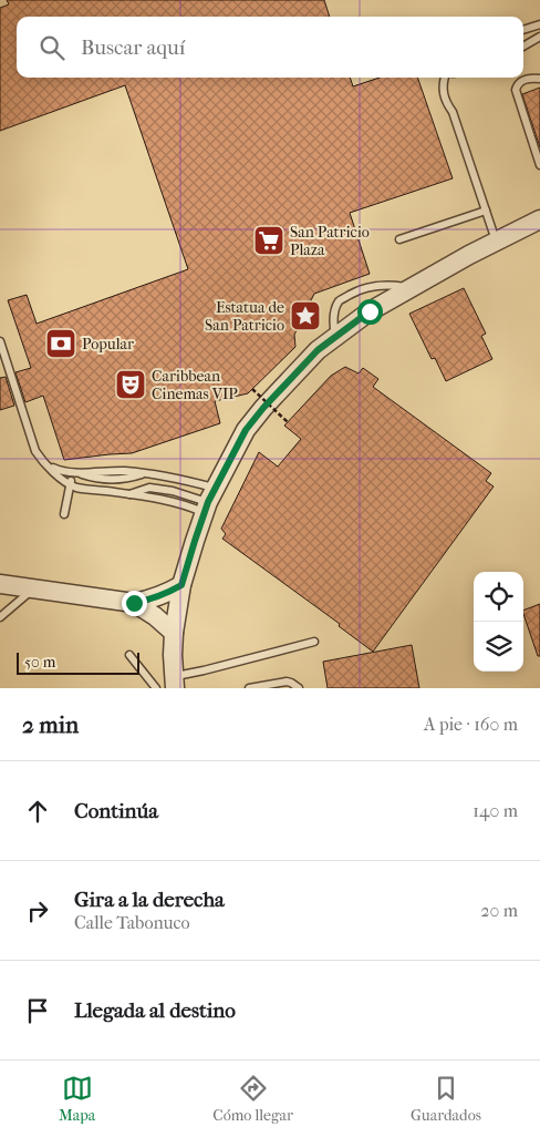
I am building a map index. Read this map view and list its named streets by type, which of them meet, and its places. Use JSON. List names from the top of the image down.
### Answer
{
  "places": {
    "supermarket": ["San Patricio Plaza"],
    "place": ["Estatua de San Patricio"],
    "bank": ["Popular"],
    "theatre": ["Caribbean Cinemas VIP"]
  },
  "scale_bar": "50 m",
  "page": {
    "search": "Buscar aquí",
    "scale": "50 m",
    "heading": ["2 min", "A pie · 160 m"],
    "list": [
      ["Continúa", "140 m"],
      ["Gira a la derecha", "Calle Tabonuco", "20 m"],
      "Llegada al destino"
    ],
    "nav": ["Mapa", "Cómo llegar", "Guardados"]
  }
}
